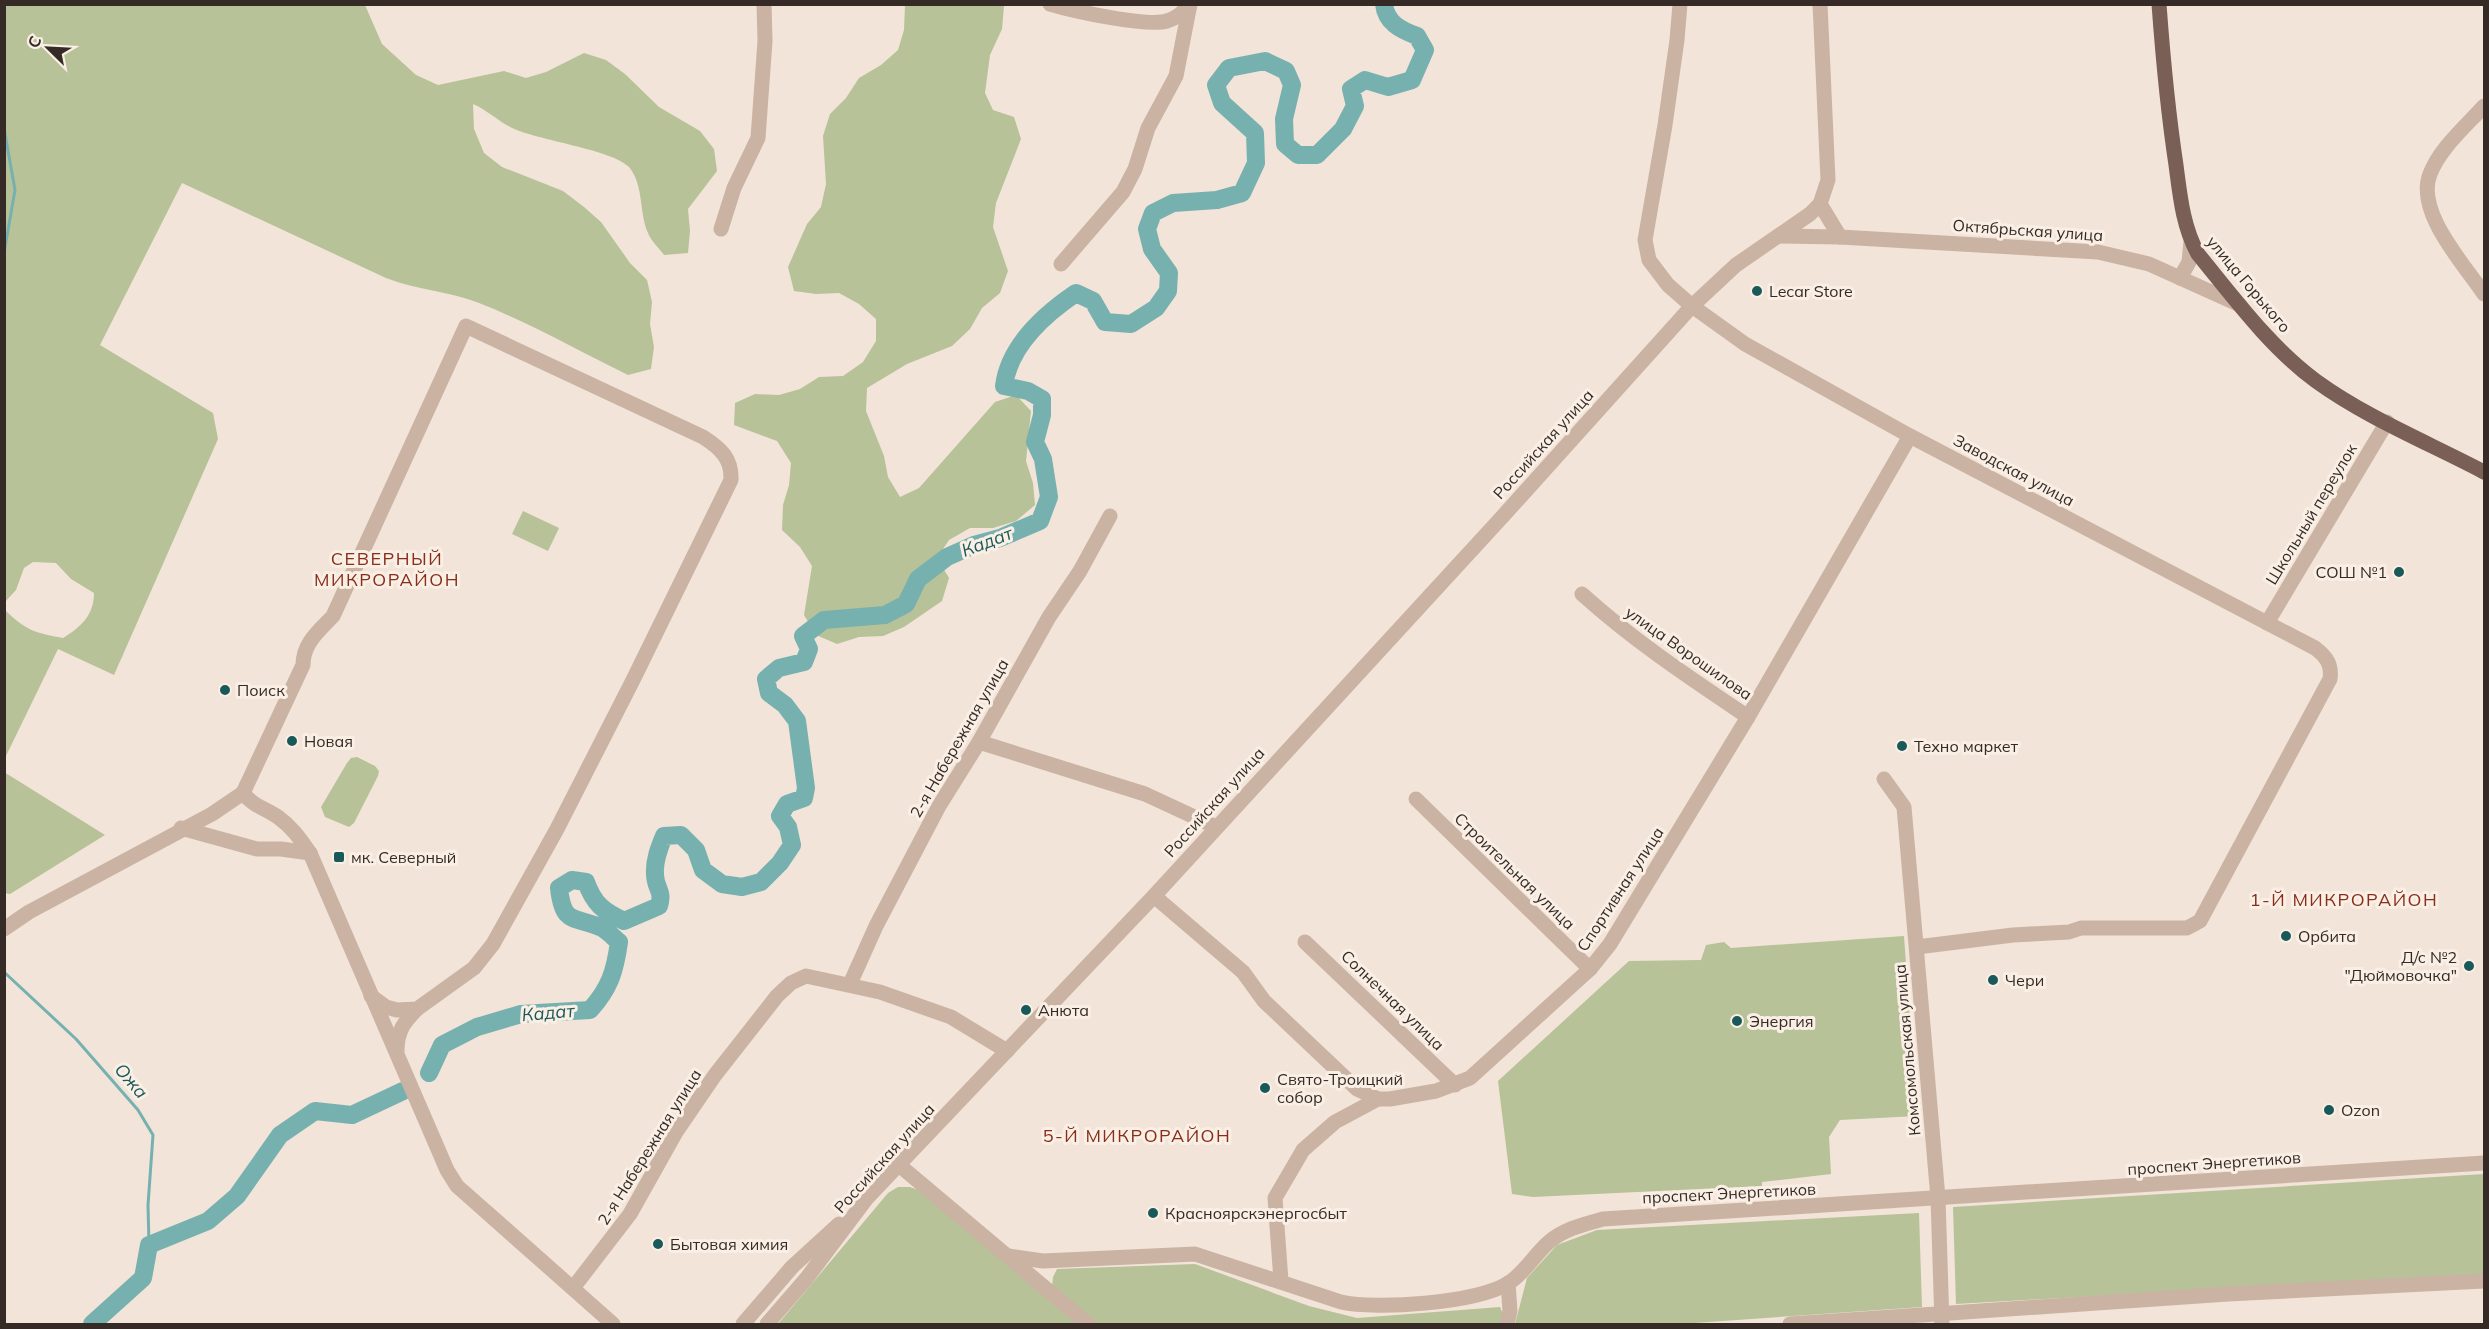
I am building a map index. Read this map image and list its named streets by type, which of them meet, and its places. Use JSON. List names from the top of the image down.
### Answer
{
  "streets": {
    "main road": ["улица Горького"],
    "street": [
      "Октябрьская улица",
      "Российская улица",
      "Заводская улица",
      "Школьный переулок",
      "улица Ворошилова",
      "2-я Набережная улица",
      "Строительная улица",
      "Спортивная улица",
      "Солнечная улица",
      "Комсомольская улица",
      "проспект Энергетиков"
    ]
  },
  "crossings": [
    ["Октябрьская улица", "улица Горького"],
    ["Октябрьская улица", "Российская улица"],
    ["улица Горького", "Школьный переулок"],
    ["Российская улица", "Заводская улица"],
    ["Заводская улица", "Школьный переулок"],
    ["Заводская улица", "Спортивная улица"],
    ["Заводская улица", "Комсомольская улица"],
    ["улица Ворошилова", "Спортивная улица"],
    ["Строительная улица", "Спортивная улица"],
    ["Спортивная улица", "Солнечная улица"],
    ["Комсомольская улица", "проспект Энергетиков"]
  ],
  "districts": ["СЕВЕРНЫЙ МИКРОРАЙОН", "1-Й МИКРОРАЙОН", "5-Й МИКРОРАЙОН"],
  "water": ["Кадат", "Ожа"],
  "places": {
    "other": [
      "Lecar Store",
      "СОШ №1",
      "Поиск",
      "Новая",
      "Техно маркет",
      "Орбита",
      "Д/с №2 \"Дюймовочка\"",
      "Чери",
      "Анюта",
      "Энергия",
      "Свято-Троицкий собор",
      "Ozon",
      "Красноярскэнергосбыт",
      "Бытовая химия"
    ],
    "transit": ["мк. Северный"]
  },
  "north": "top left"
}
